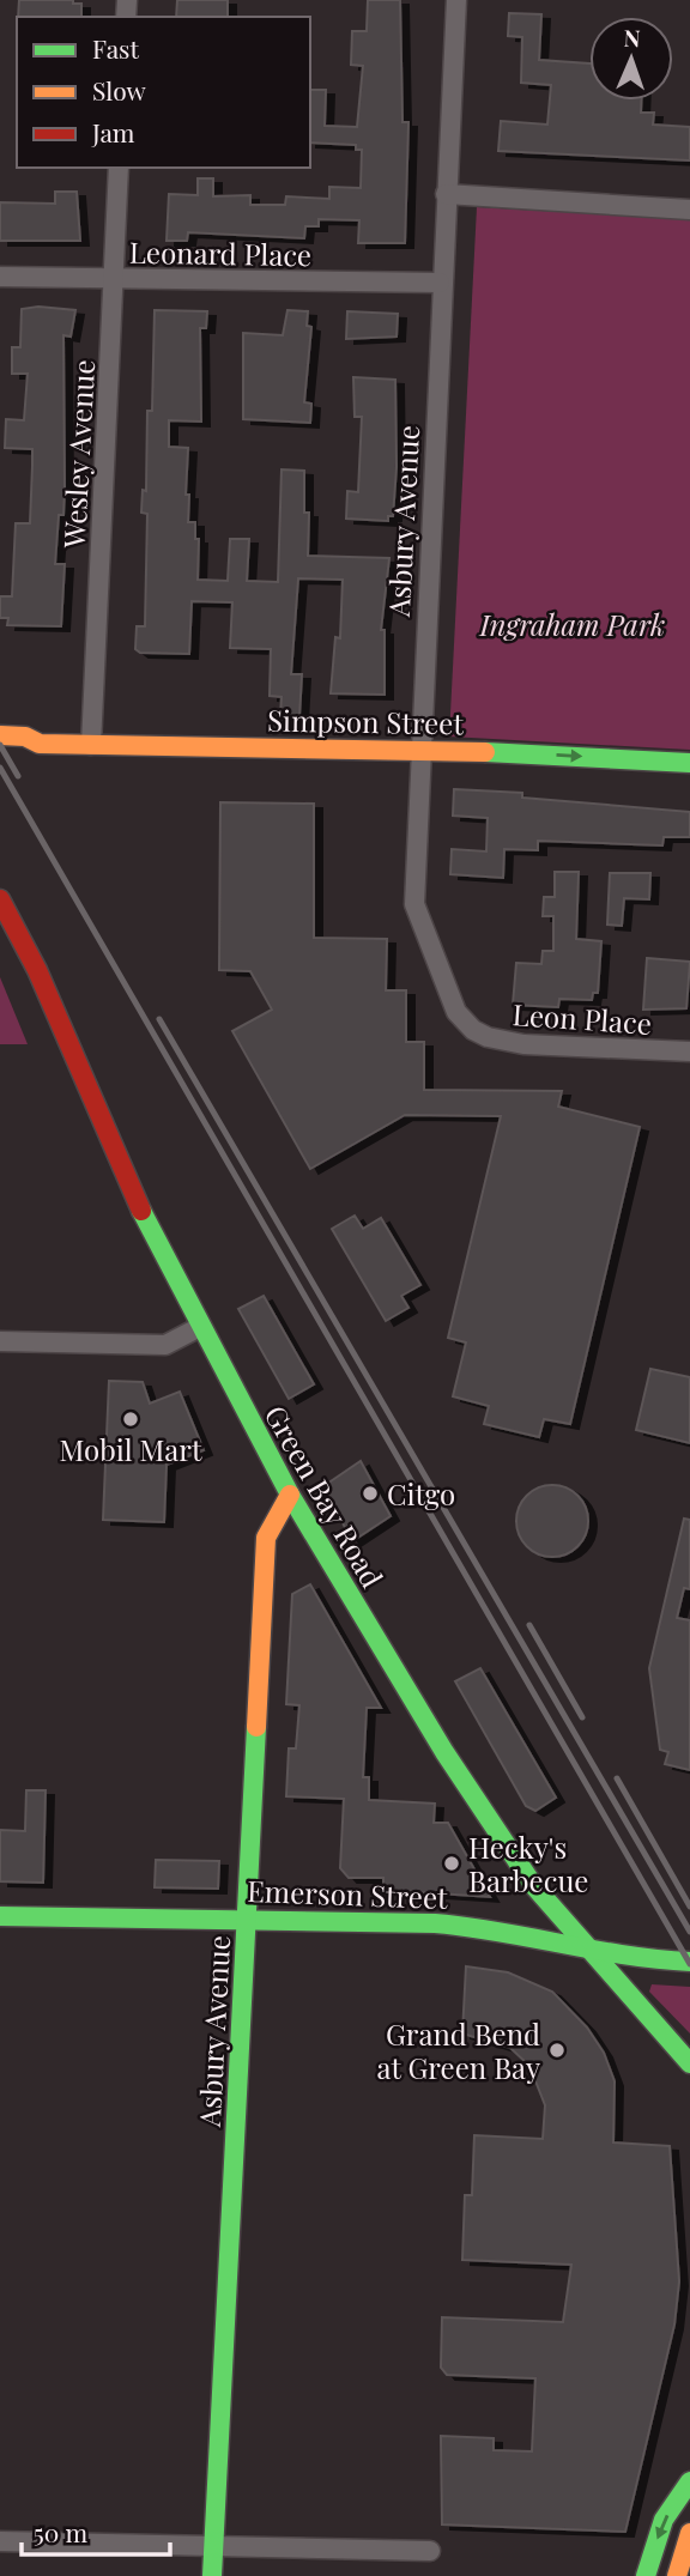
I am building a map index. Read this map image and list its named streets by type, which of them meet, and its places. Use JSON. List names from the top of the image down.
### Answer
{
  "streets": {
    "main road": [
      "Asbury Avenue",
      "Simpson Street",
      "Green Bay Road",
      "Emerson Street"
    ],
    "street": ["Leonard Place", "Wesley Avenue", "Leon Place"]
  },
  "crossings": [
    ["Leonard Place", "Wesley Avenue"],
    ["Leonard Place", "Asbury Avenue"],
    ["Wesley Avenue", "Simpson Street"],
    ["Asbury Avenue", "Simpson Street"],
    ["Asbury Avenue", "Leon Place"],
    ["Asbury Avenue", "Green Bay Road"],
    ["Asbury Avenue", "Emerson Street"],
    ["Green Bay Road", "Emerson Street"]
  ],
  "one_way": ["Simpson Street"],
  "parks": ["Ingraham Park"],
  "places": [
    "Mobil Mart",
    "Citgo",
    "Hecky's Barbecue",
    "Grand Bend at Green Bay"
  ],
  "legend": ["Fast", "Slow", "Jam"],
  "scale_bar": "50 m",
  "north": "top"
}
